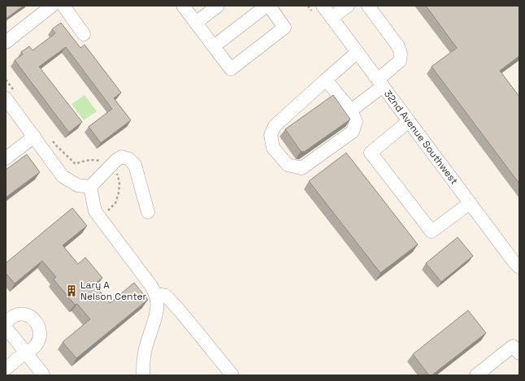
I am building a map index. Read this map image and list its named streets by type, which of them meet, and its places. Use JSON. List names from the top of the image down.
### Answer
{
  "streets": {
    "street": ["32nd Avenue Southwest"]
  },
  "places": {
    "building": ["Lary A Nelson Center"]
  }
}
